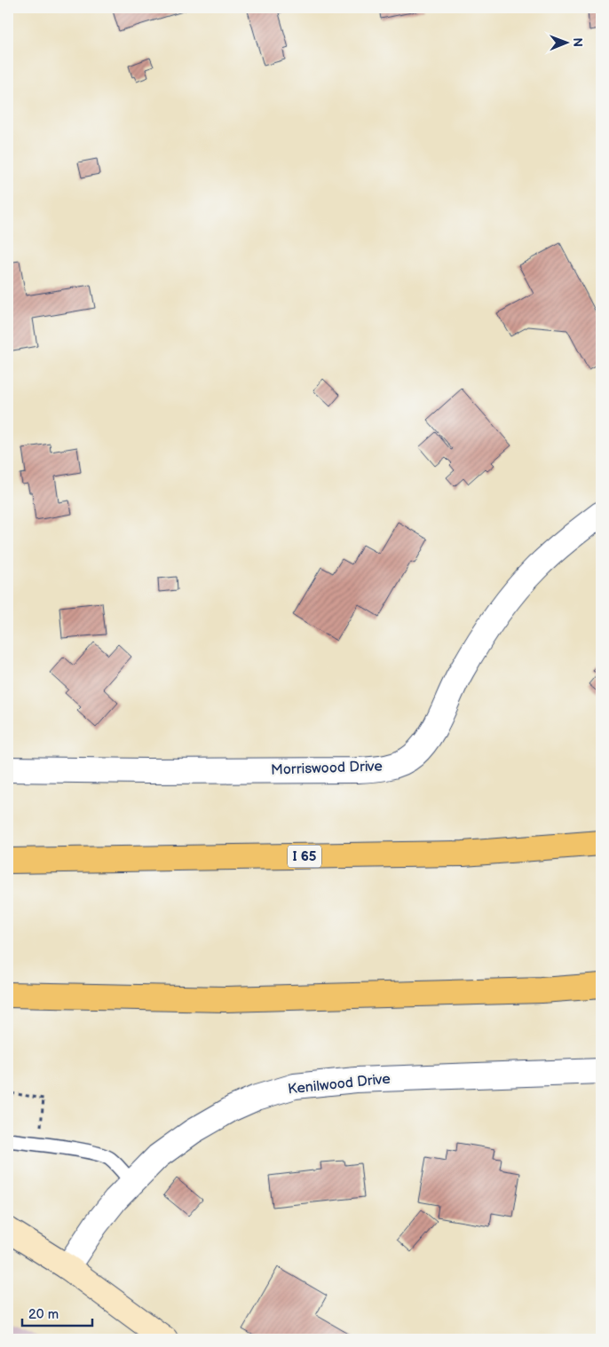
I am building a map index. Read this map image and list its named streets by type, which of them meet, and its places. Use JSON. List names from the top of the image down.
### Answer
{
  "streets": {
    "highway": ["I 65"],
    "street": ["Morriswood Drive", "Kenilwood Drive"]
  },
  "scale_bar": "20 m",
  "north": "right"
}
